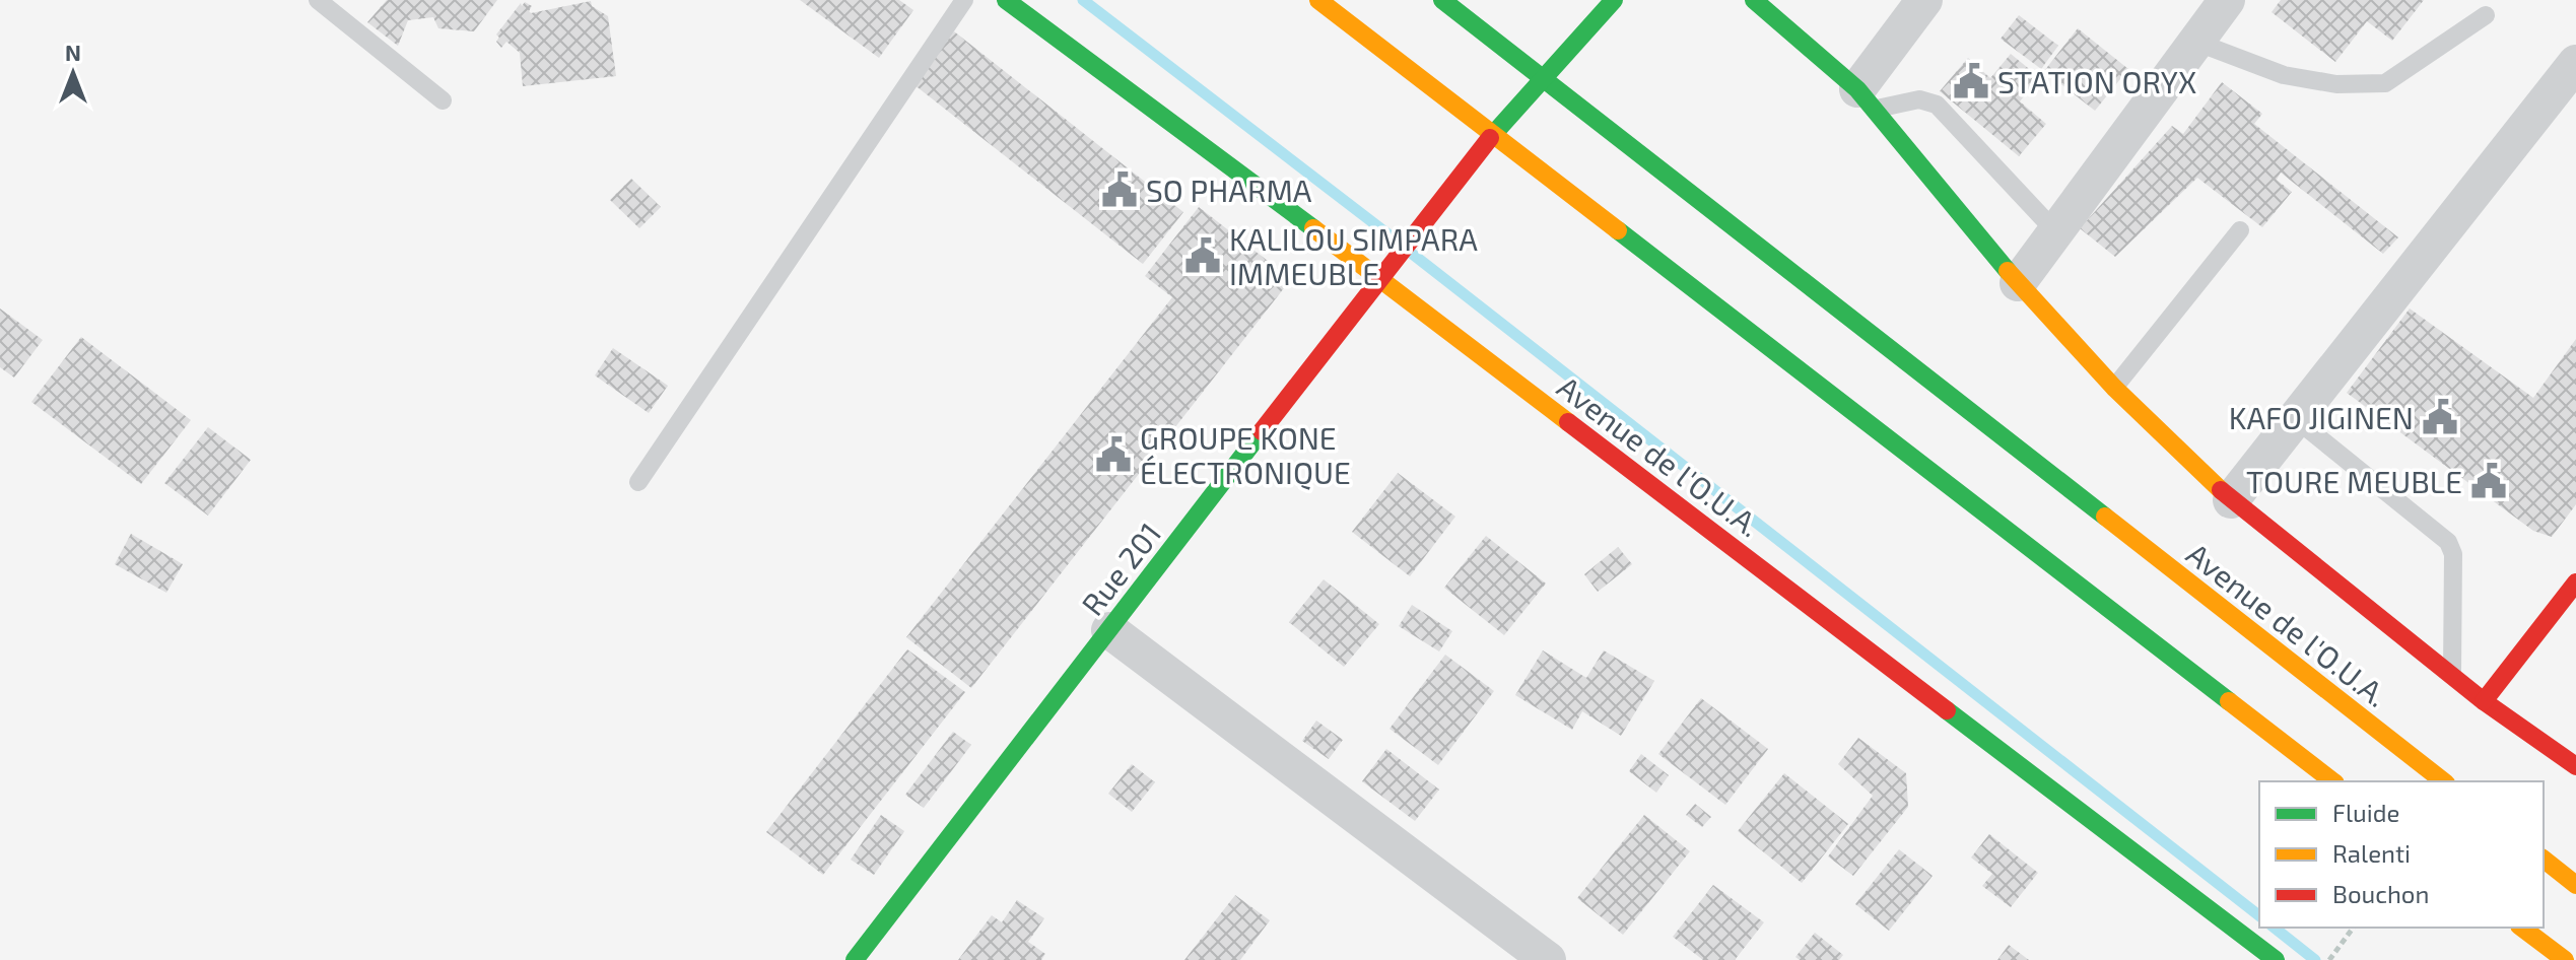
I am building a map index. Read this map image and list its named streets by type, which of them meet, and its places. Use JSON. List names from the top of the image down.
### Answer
{
  "streets": {
    "main road": ["Avenue de l'O.U.A.", "Rue 201"]
  },
  "crossings": [
    ["Avenue de l'O.U.A.", "Rue 201"]
  ],
  "places": {
    "public building": [
      "STATION ORYX",
      "SO PHARMA",
      "KALILOU SIMPARA IMMEUBLE",
      "KAFO JIGINEN",
      "GROUPE KONE ÉLECTRONIQUE",
      "TOURE MEUBLE"
    ]
  },
  "legend": ["Fluide", "Ralenti", "Bouchon"],
  "north": "top"
}
